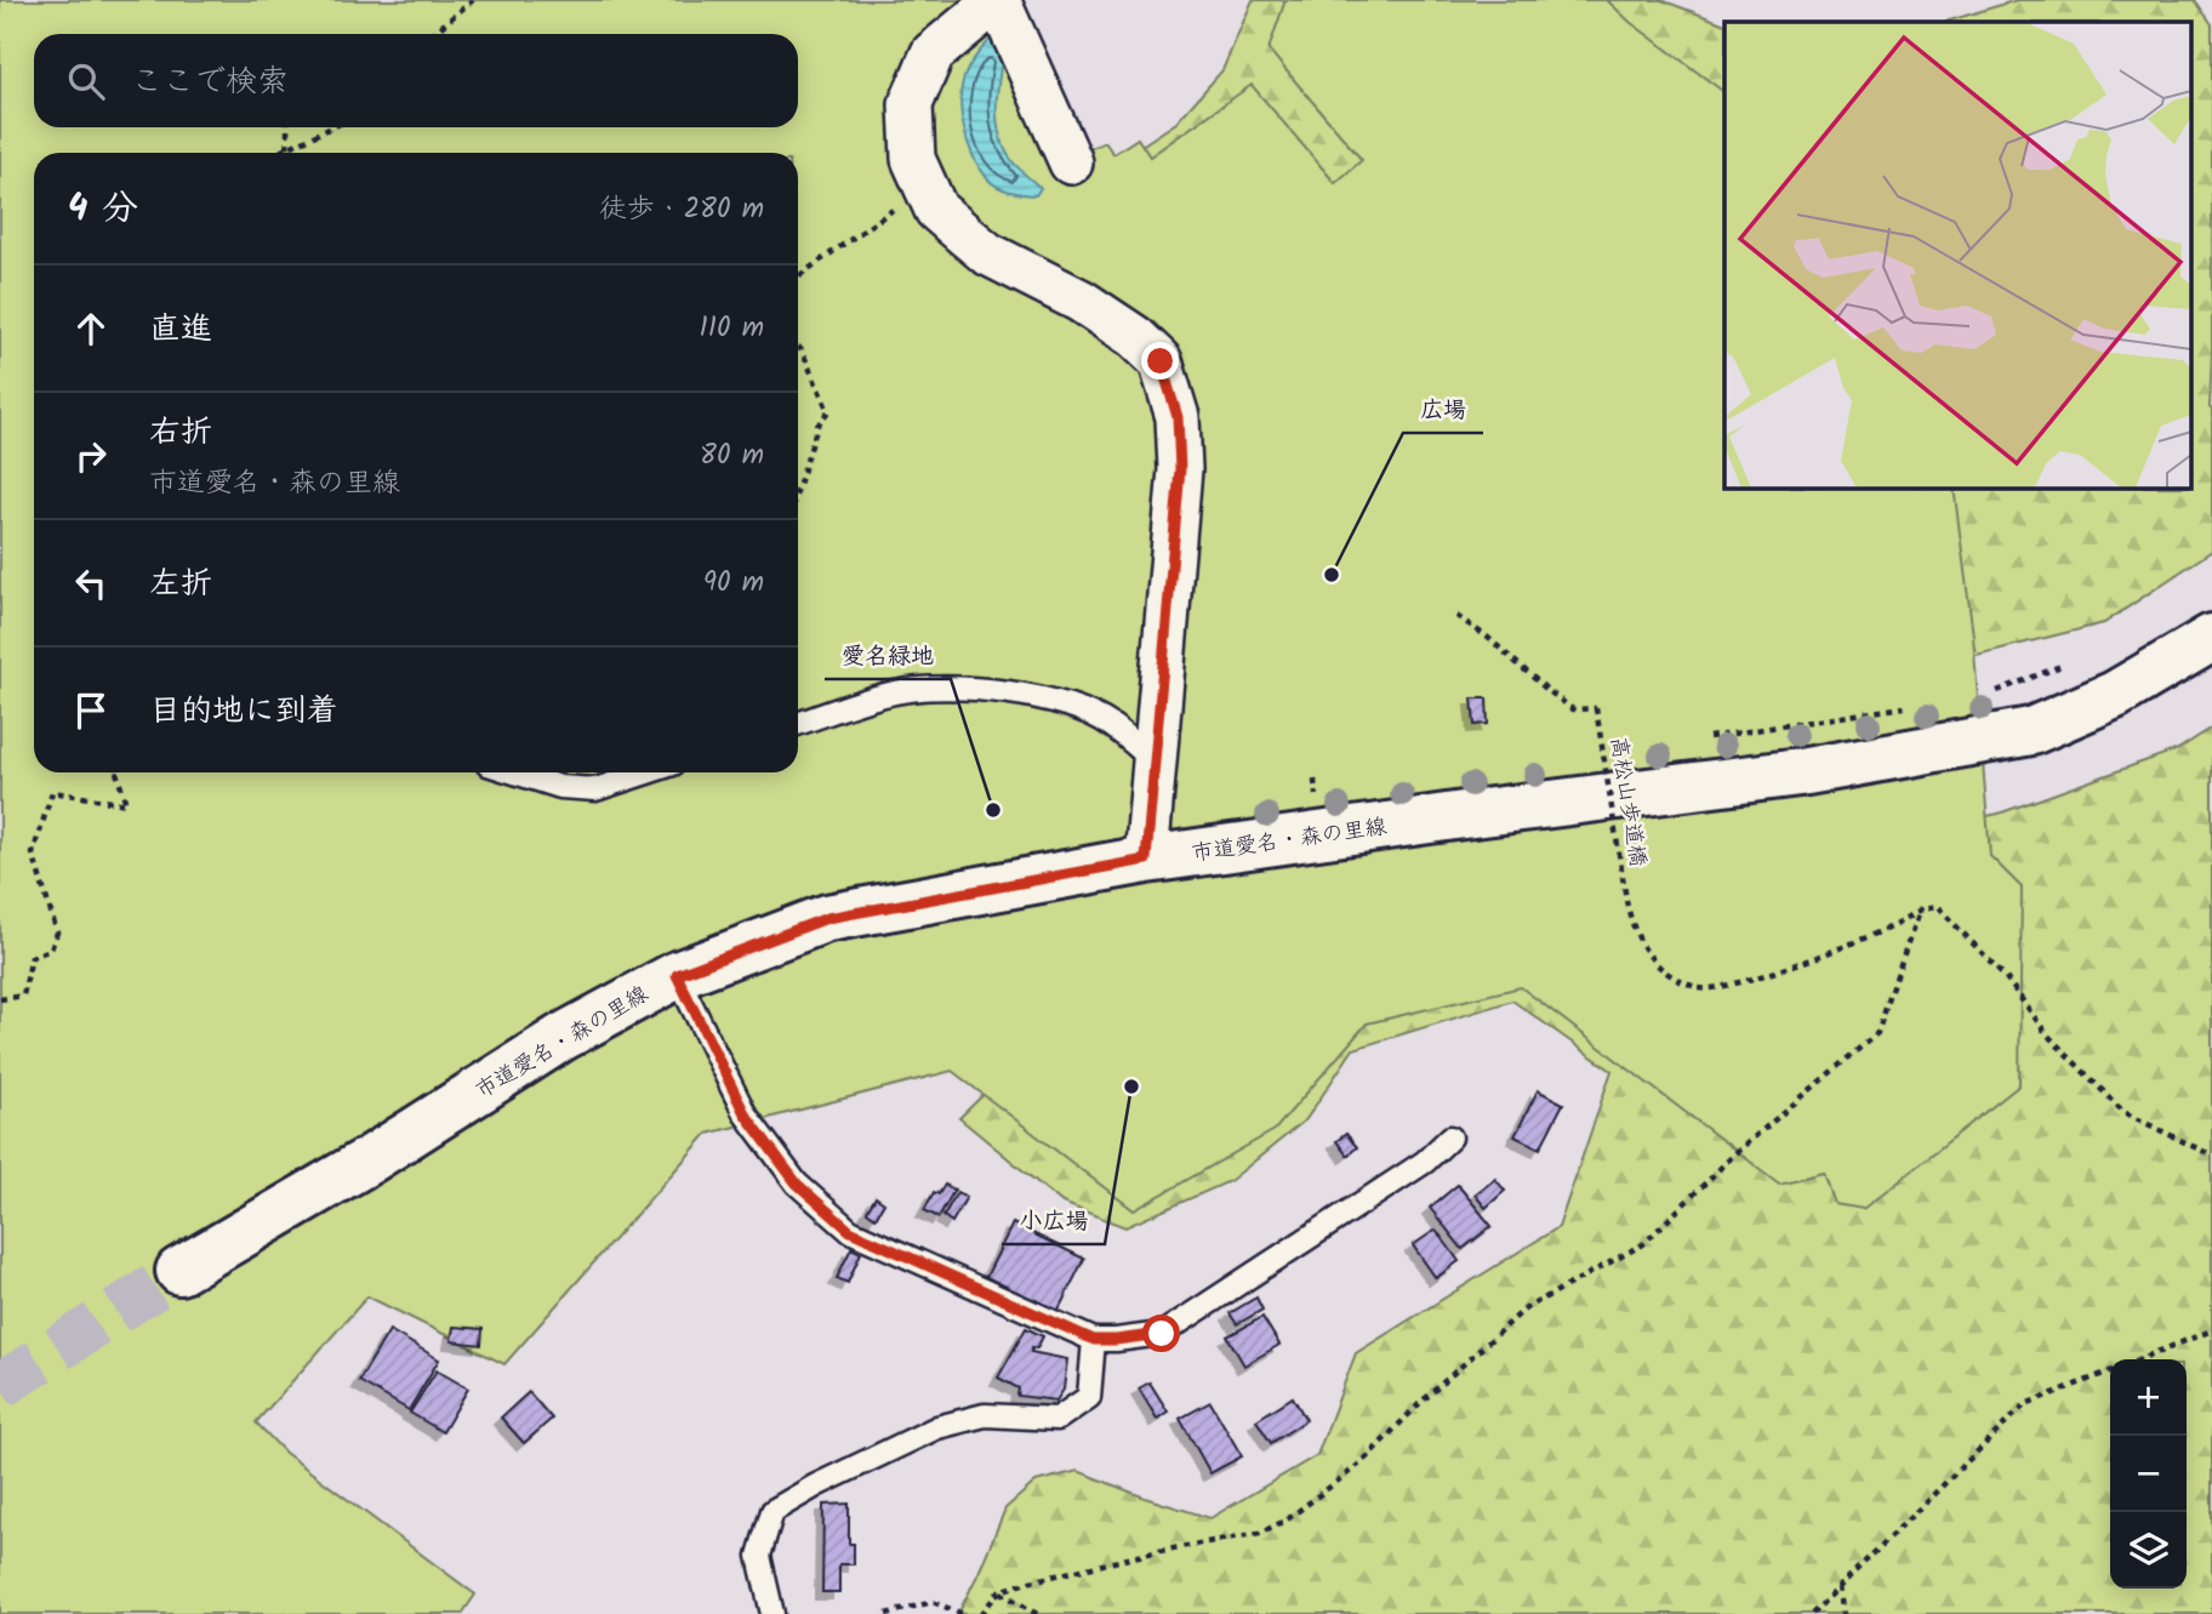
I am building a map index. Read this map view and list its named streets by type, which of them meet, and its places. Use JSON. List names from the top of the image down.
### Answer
{
  "streets": {
    "street": ["市道愛名・森の里線"],
    "path": ["高松山歩道橋"]
  },
  "places": ["広場", "愛名緑地", "小広場"],
  "page": {
    "search": "ここで検索",
    "heading": ["4 分", "徒歩 · 280 m"],
    "list": [
      ["直進", "110 m"],
      ["右折", "市道愛名・森の里線", "80 m"],
      ["左折", "90 m"],
      "目的地に到着"
    ],
    "map_buttons": ["+", "−"]
  }
}
